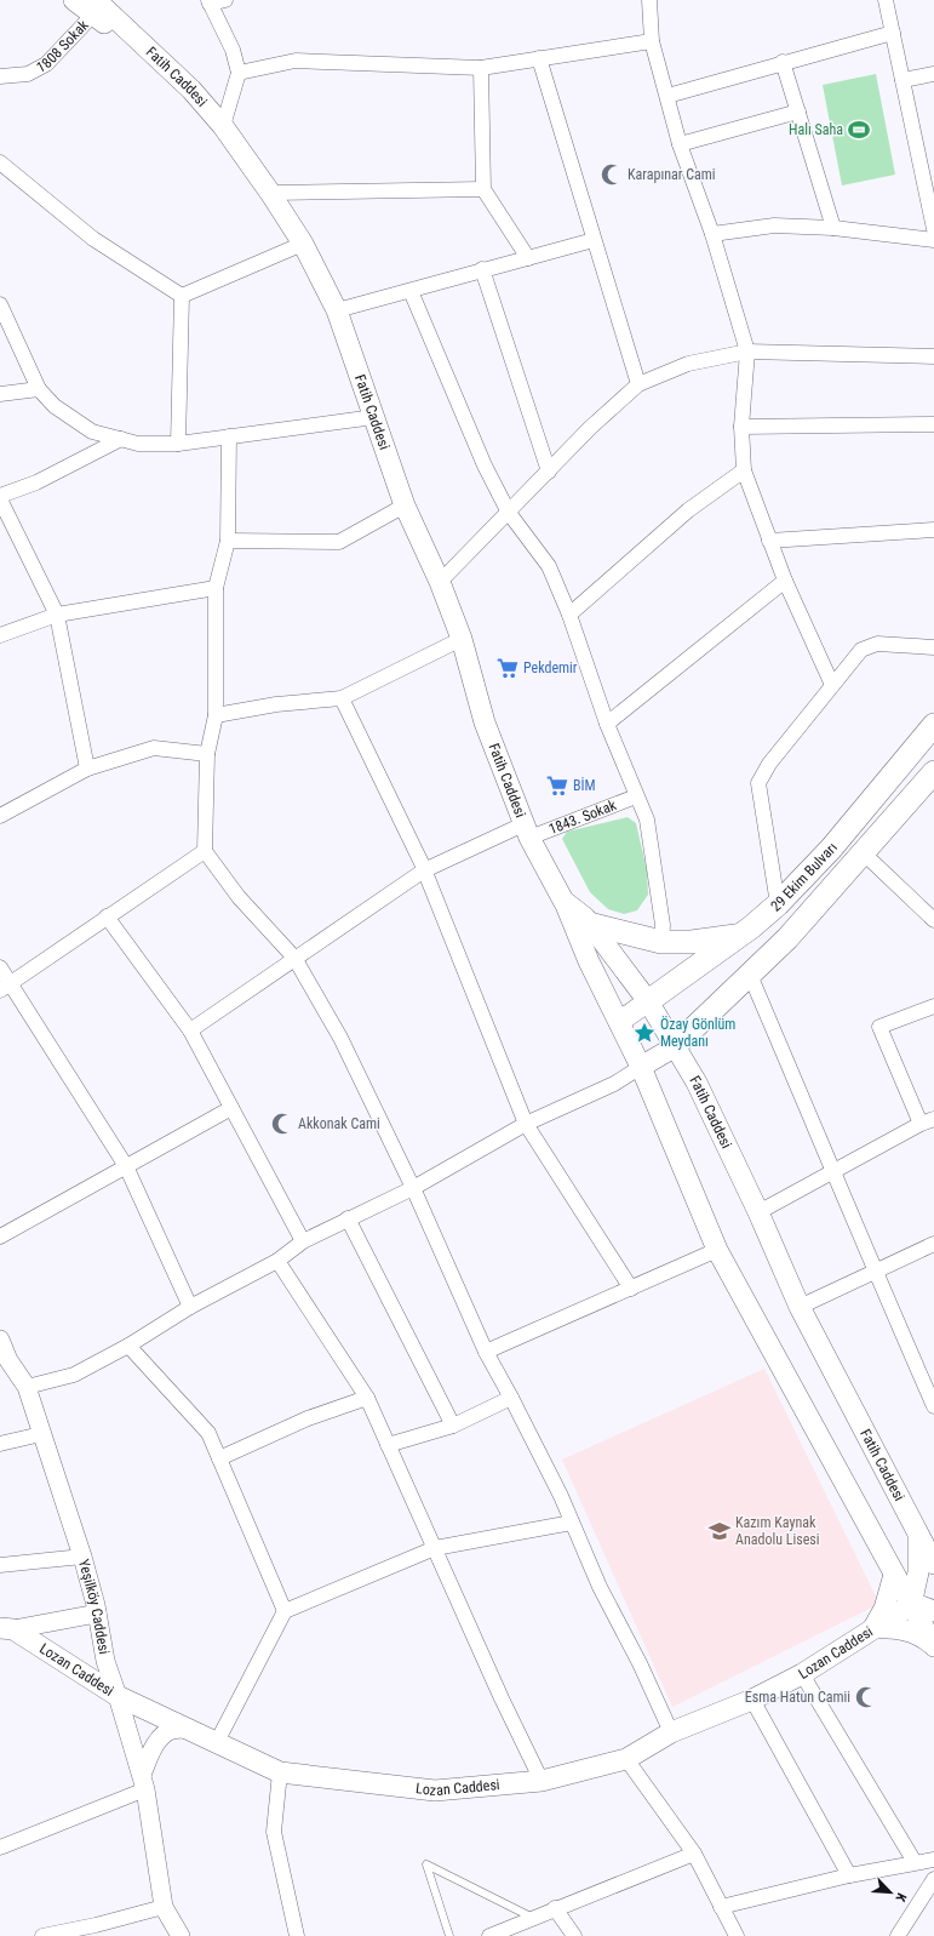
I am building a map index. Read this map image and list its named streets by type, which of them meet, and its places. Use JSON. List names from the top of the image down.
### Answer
{
  "streets": {
    "main road": ["Fatih Caddesi", "29 Ekim Bulvarı", "Lozan Caddesi"],
    "street": ["1808 Sokak", "1843. Sokak", "Yeşilköy Caddesi"]
  },
  "crossings": [
    ["1808 Sokak", "Fatih Caddesi"],
    ["Fatih Caddesi", "1843. Sokak"],
    ["Fatih Caddesi", "29 Ekim Bulvarı"],
    ["Yeşilköy Caddesi", "Lozan Caddesi"]
  ],
  "places": {
    "sports": ["Halı Saha"],
    "mosque": ["Karapınar Cami", "Akkonak Cami", "Esma Hatun Camii"],
    "supermarket": ["Pekdemir", "BİM"],
    "place": ["Özay Gönlüm Meydanı"],
    "school or university": ["Kazım Kaynak Anadolu Lisesi"]
  },
  "north": "bottom right"
}
